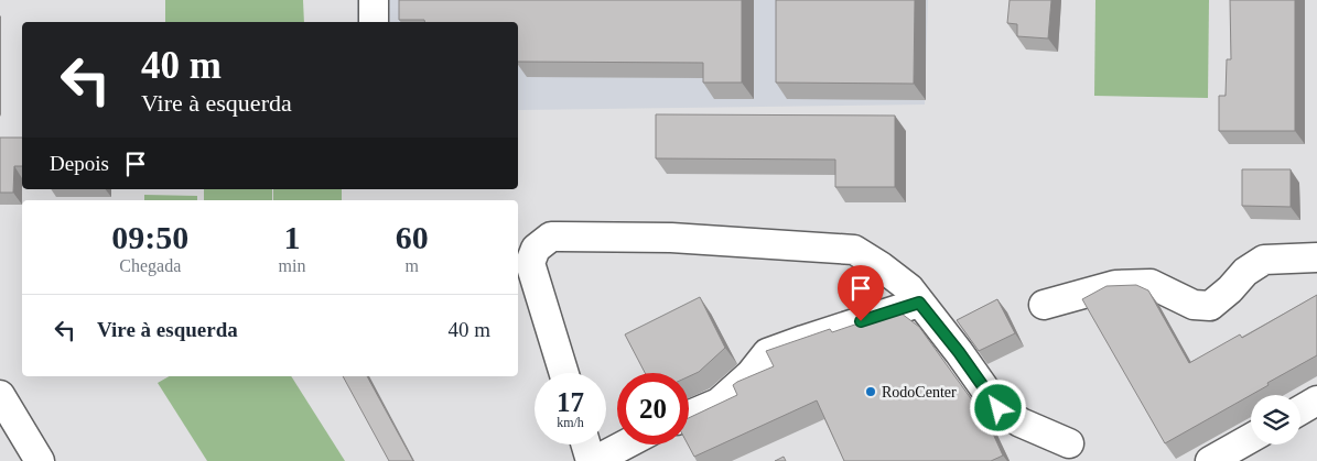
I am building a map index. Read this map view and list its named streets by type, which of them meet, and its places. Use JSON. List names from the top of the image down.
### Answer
{
  "places": ["RodoCenter"],
  "page": {
    "turn": ["40 m", "Vire à esquerda"],
    "then": "Depois",
    "eta": [
      "09:50",
      "Chegada",
      "1",
      "min",
      "60",
      "m"
    ],
    "list": [
      {
        "name": "Vire à esquerda",
        "value": "40 m"
      }
    ],
    "speed": "17 km/h",
    "limit": "20"
  }
}
